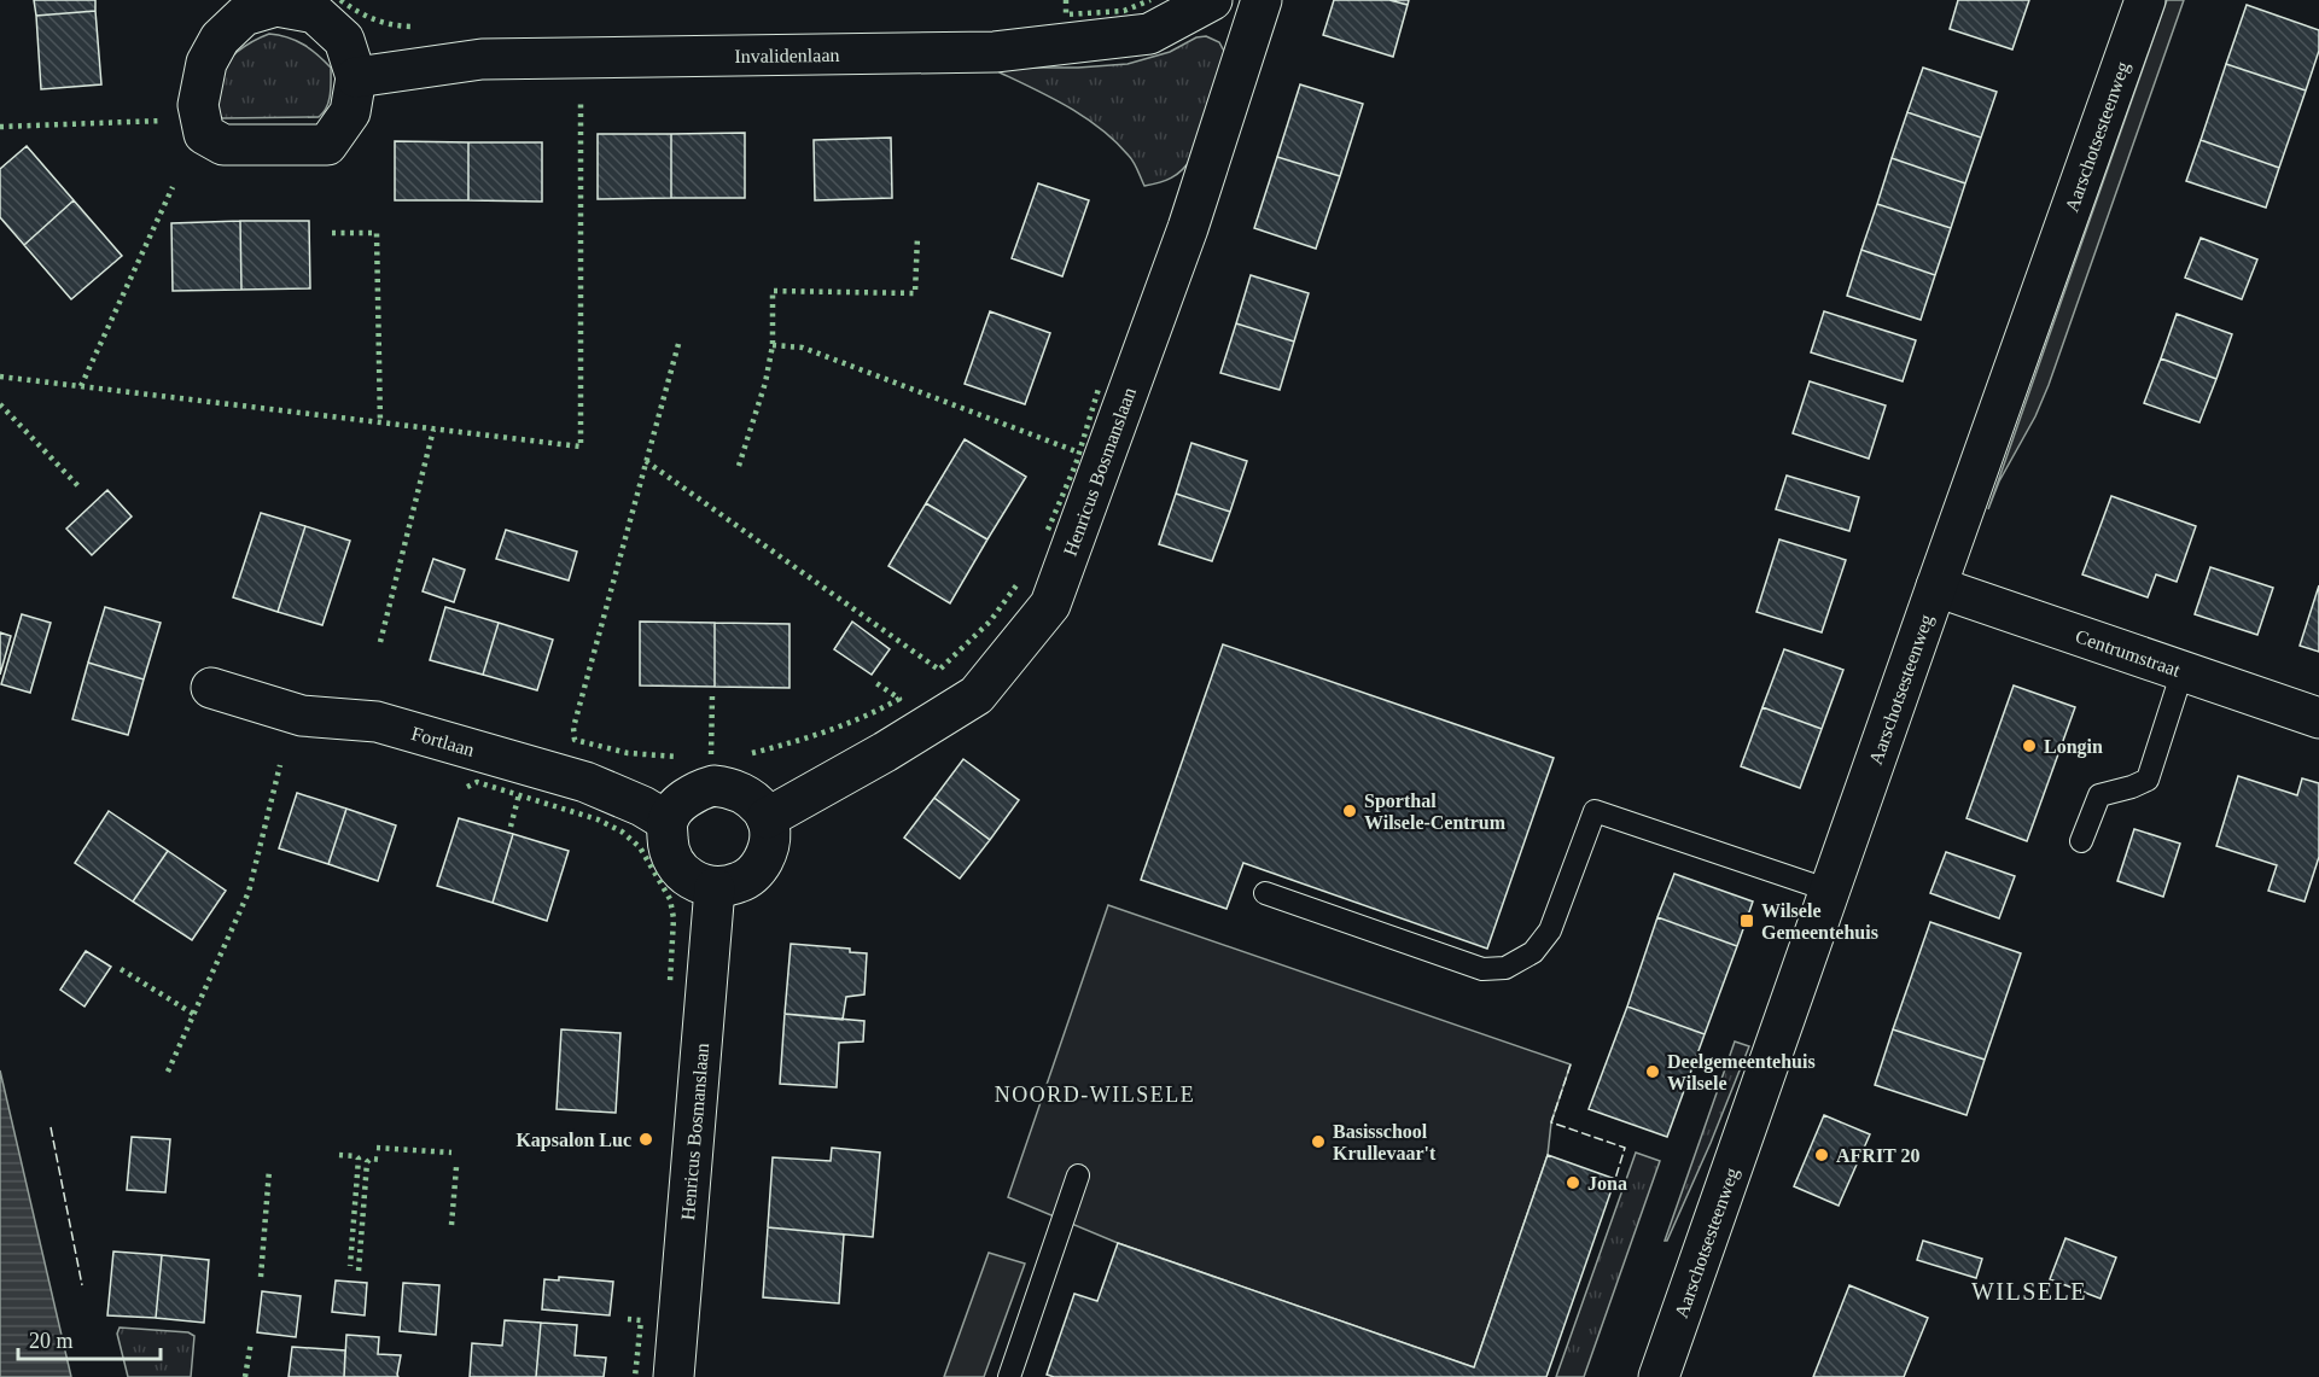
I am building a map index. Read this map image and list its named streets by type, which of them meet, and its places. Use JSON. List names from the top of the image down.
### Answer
{
  "streets": {
    "street": [
      "Invalidenlaan",
      "Aarschotsesteenweg",
      "Henricus Bosmanslaan",
      "Centrumstraat",
      "Fortlaan"
    ]
  },
  "crossings": [
    ["Aarschotsesteenweg", "Centrumstraat"],
    ["Henricus Bosmanslaan", "Fortlaan"]
  ],
  "districts": ["NOORD-WILSELE", "WILSELE"],
  "places": {
    "other": [
      "Longin",
      "Sporthal Wilsele-Centrum",
      "Deelgemeentehuis Wilsele",
      "Kapsalon Luc",
      "Basisschool Krullevaar't",
      "AFRIT 20",
      "Jona"
    ],
    "transit": ["Wilsele Gemeentehuis"]
  },
  "scale_bar": "20 m"
}
